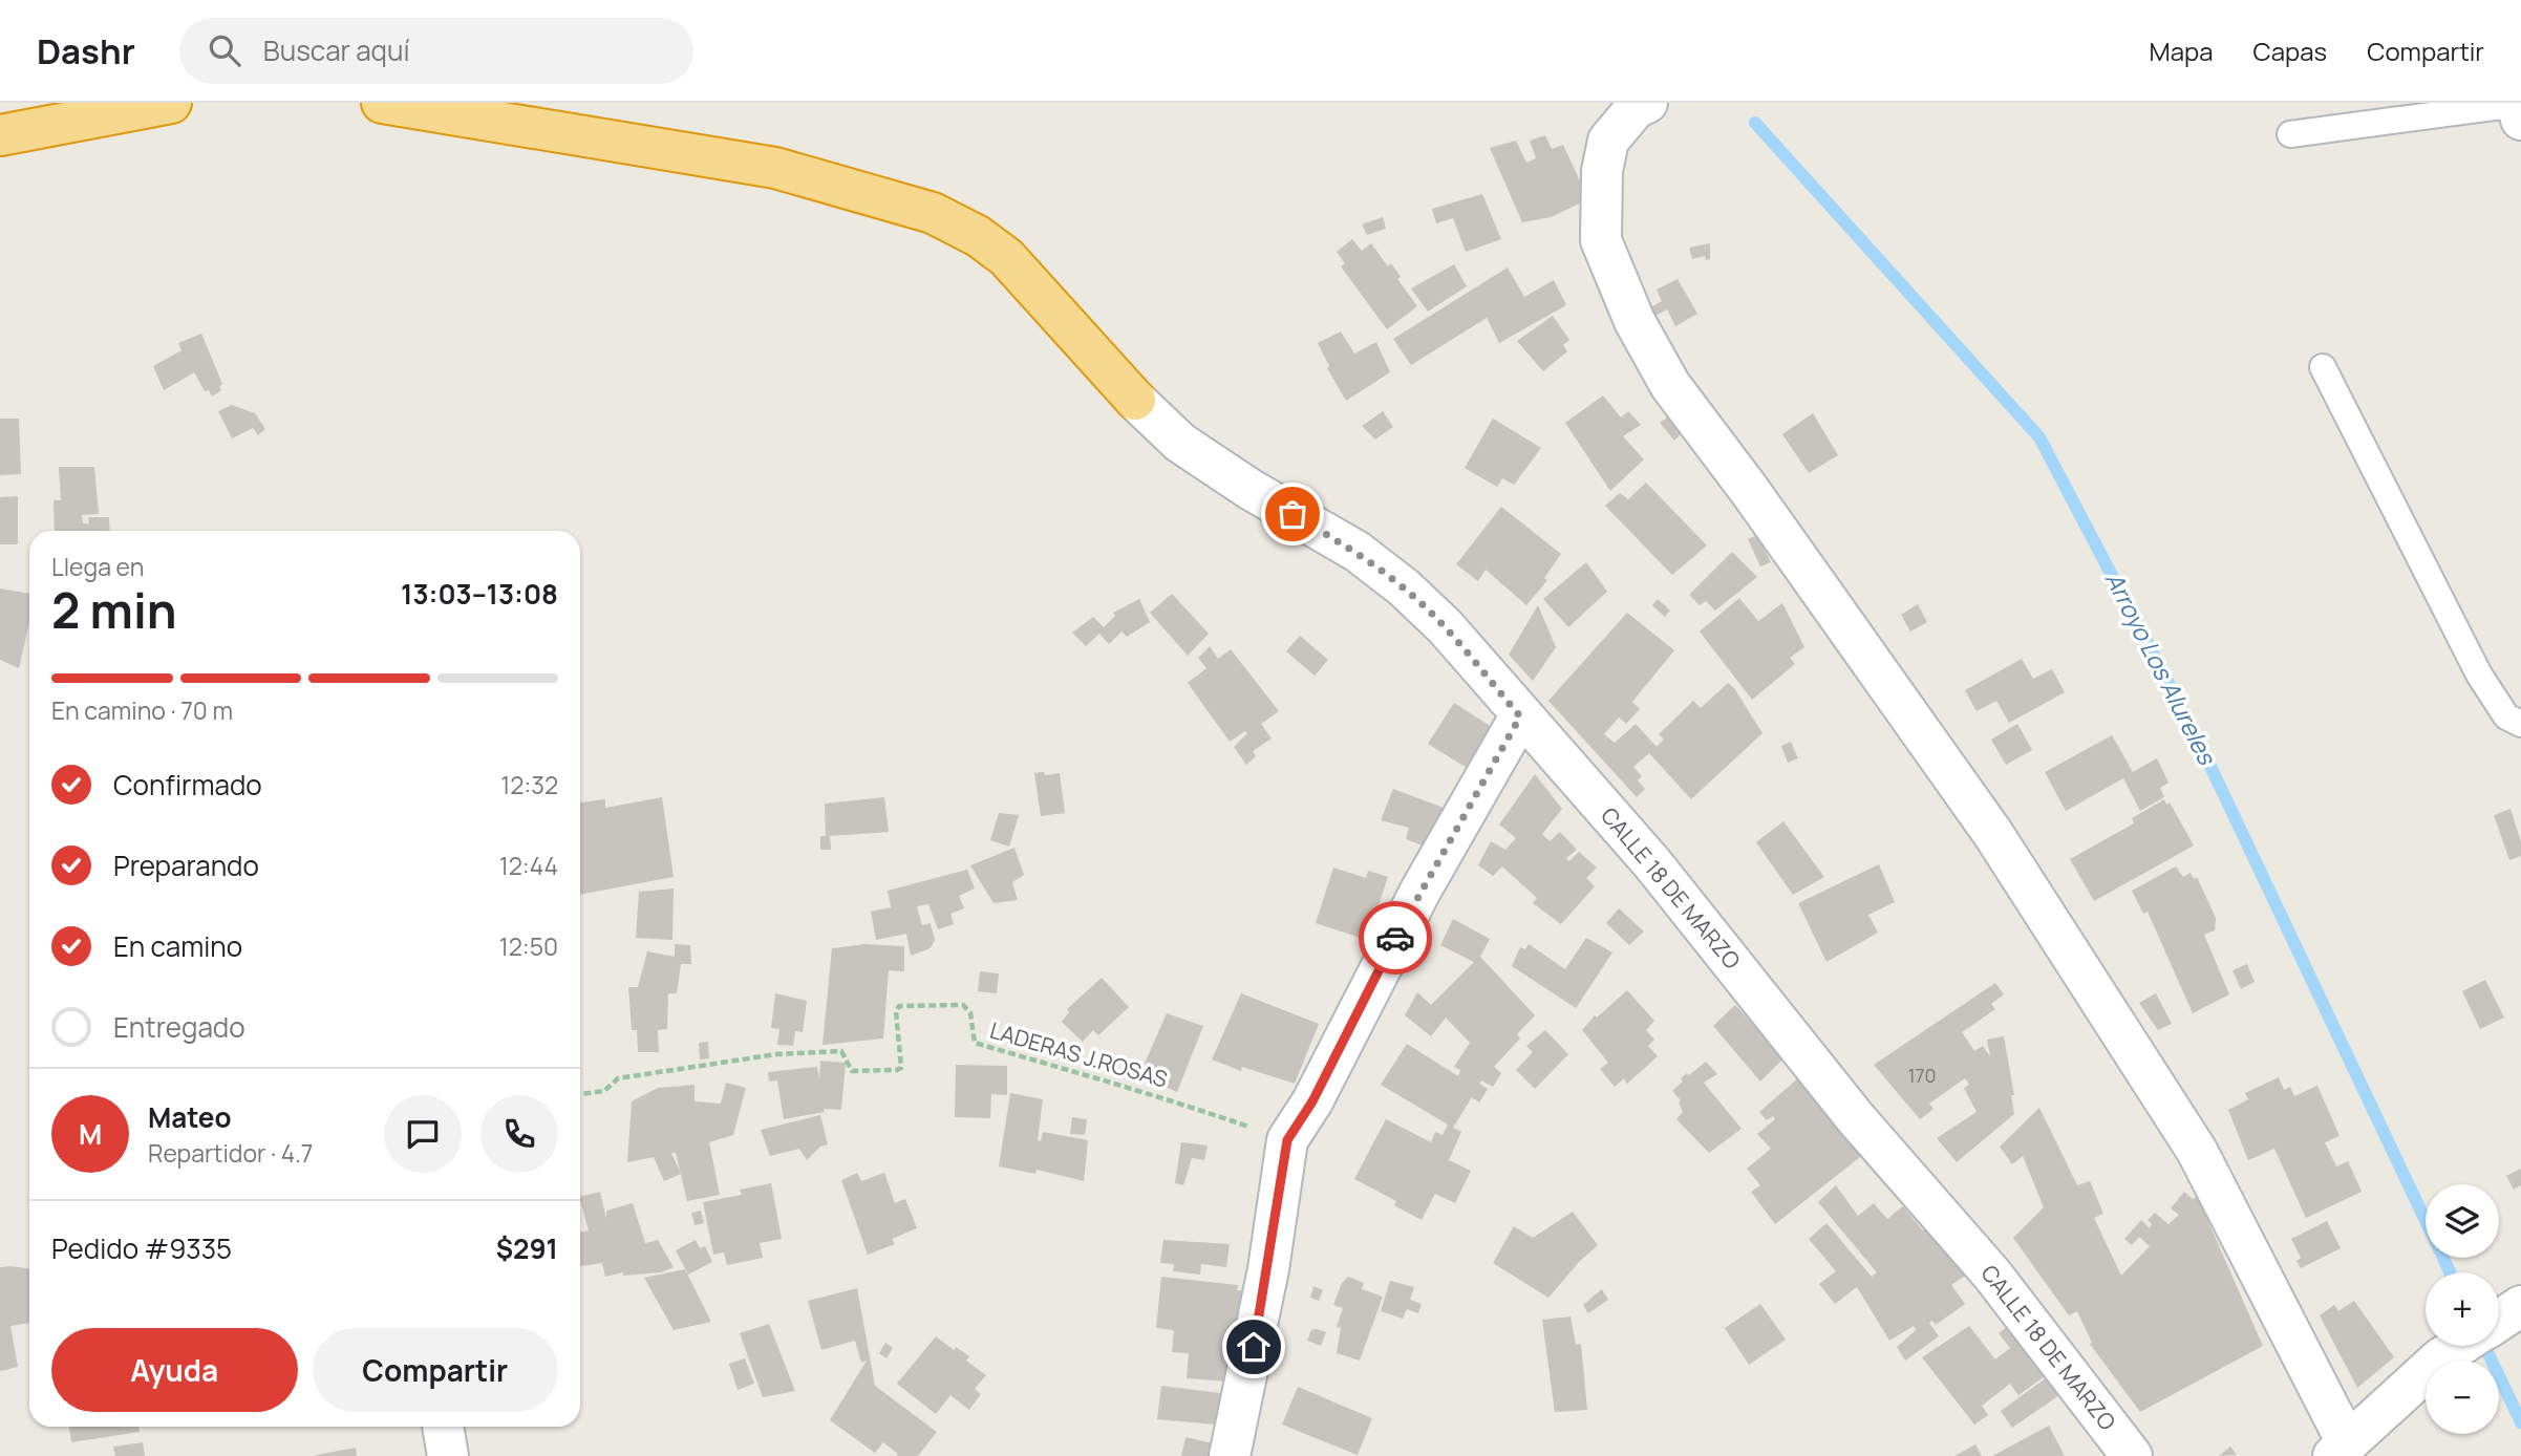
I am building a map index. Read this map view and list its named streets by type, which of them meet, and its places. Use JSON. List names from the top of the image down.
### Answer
{
  "streets": {
    "street": ["CALLE 18 DE MARZO"],
    "path": ["LADERAS J.ROSAS"]
  },
  "water": ["Arroyo Los Alureles"],
  "house_numbers": ["170"],
  "page": {
    "header": "Dashr",
    "search": "Buscar aquí",
    "nav": ["Mapa", "Capas", "Compartir"],
    "heading": ["2 min", "Llega en", "13:03–13:08"],
    "panel": [
      "Mateo",
      "Repartidor · 4.7",
      "Pedido #9335",
      "$291"
    ],
    "bar": "En camino · 70 m",
    "list": [
      ["Confirmado", "12:32"],
      ["Preparando", "12:44"],
      ["En camino", "12:50"],
      "Entregado"
    ],
    "round": "M",
    "map_buttons": ["+", "−"],
    "buttons": ["Ayuda", "Compartir"]
  }
}
